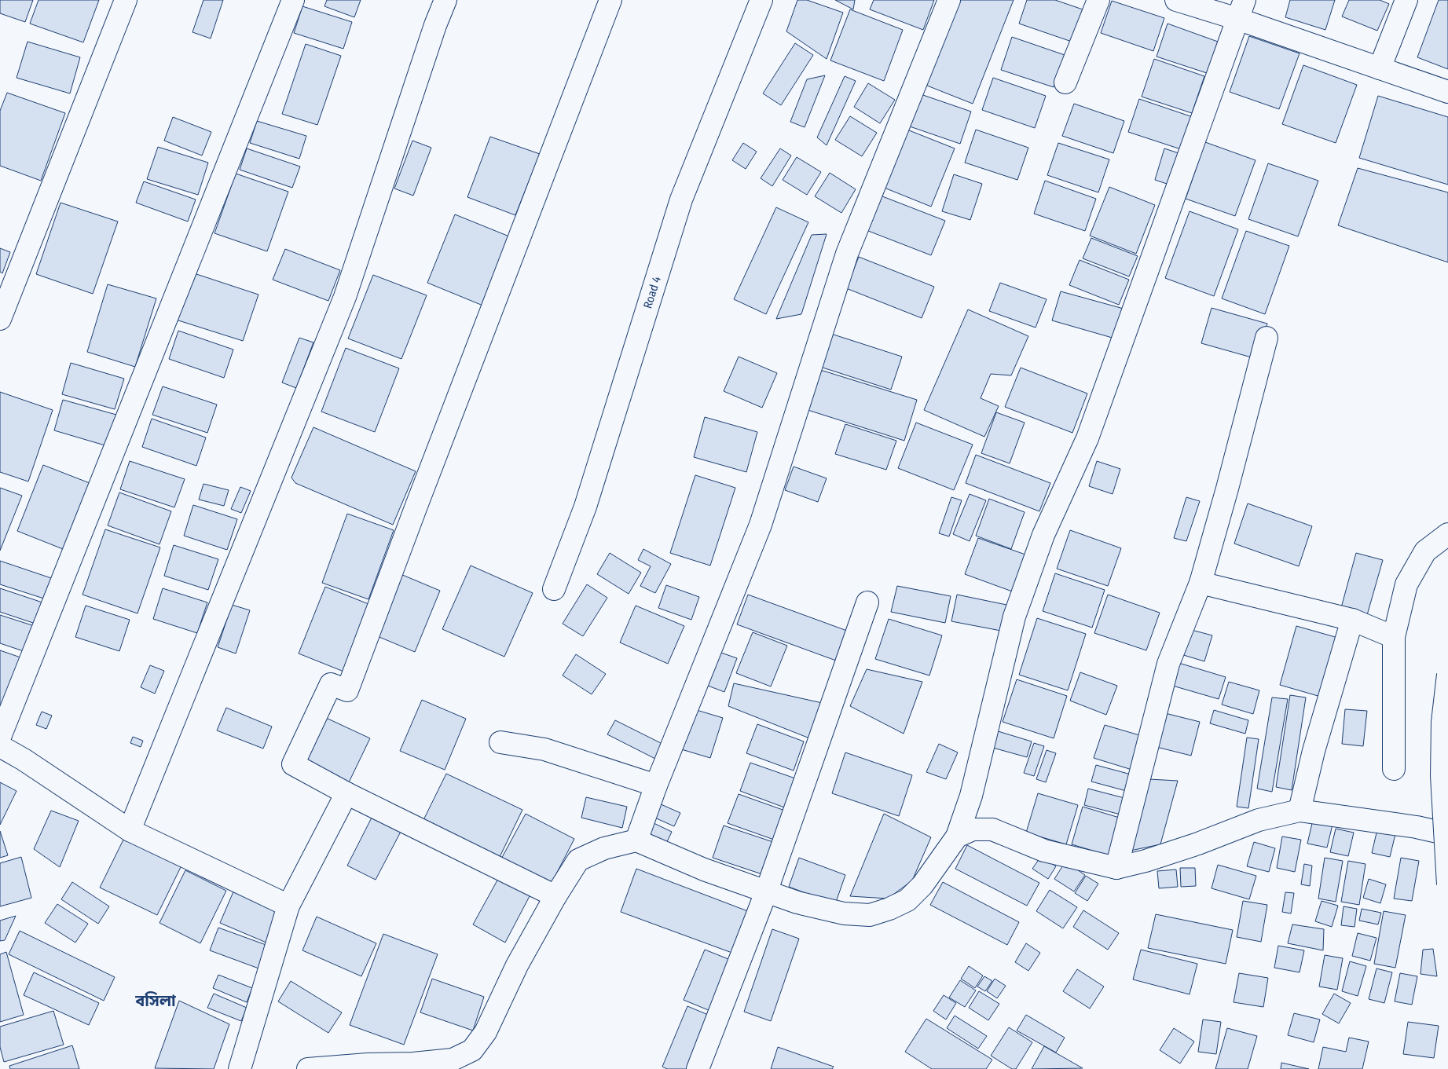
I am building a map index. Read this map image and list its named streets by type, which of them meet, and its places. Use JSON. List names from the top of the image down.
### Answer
{
  "streets": {
    "street": ["Road 4"]
  },
  "districts": ["বসিলা"]
}
